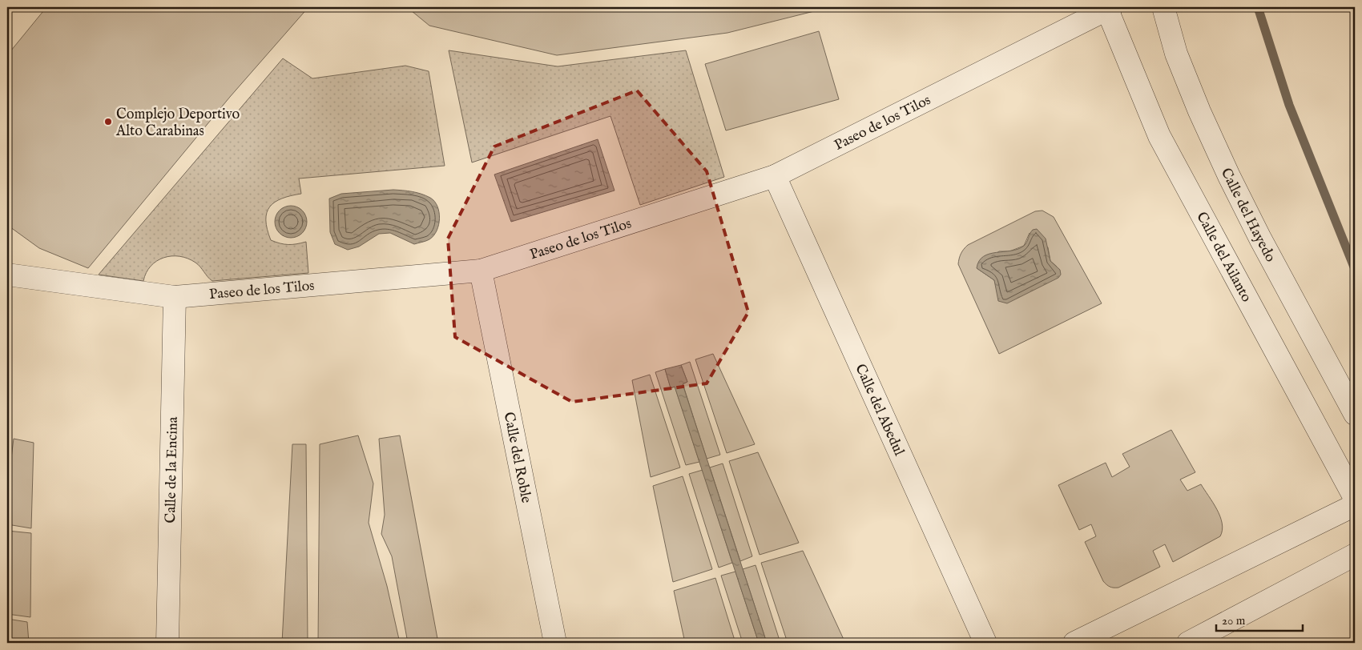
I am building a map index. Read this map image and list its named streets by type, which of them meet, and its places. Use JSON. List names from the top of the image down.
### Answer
{
  "streets": {
    "street": [
      "Paseo de los Tilos",
      "Calle del Hayedo",
      "Calle del Ailanto",
      "Calle del Abedul",
      "Calle del Roble",
      "Calle de la Encina"
    ]
  },
  "crossings": [
    ["Paseo de los Tilos", "Calle del Ailanto"],
    ["Paseo de los Tilos", "Calle del Abedul"],
    ["Paseo de los Tilos", "Calle del Roble"],
    ["Paseo de los Tilos", "Calle de la Encina"]
  ],
  "places": ["Complejo Deportivo Alto Carabinas"],
  "scale_bar": "20 m"
}
